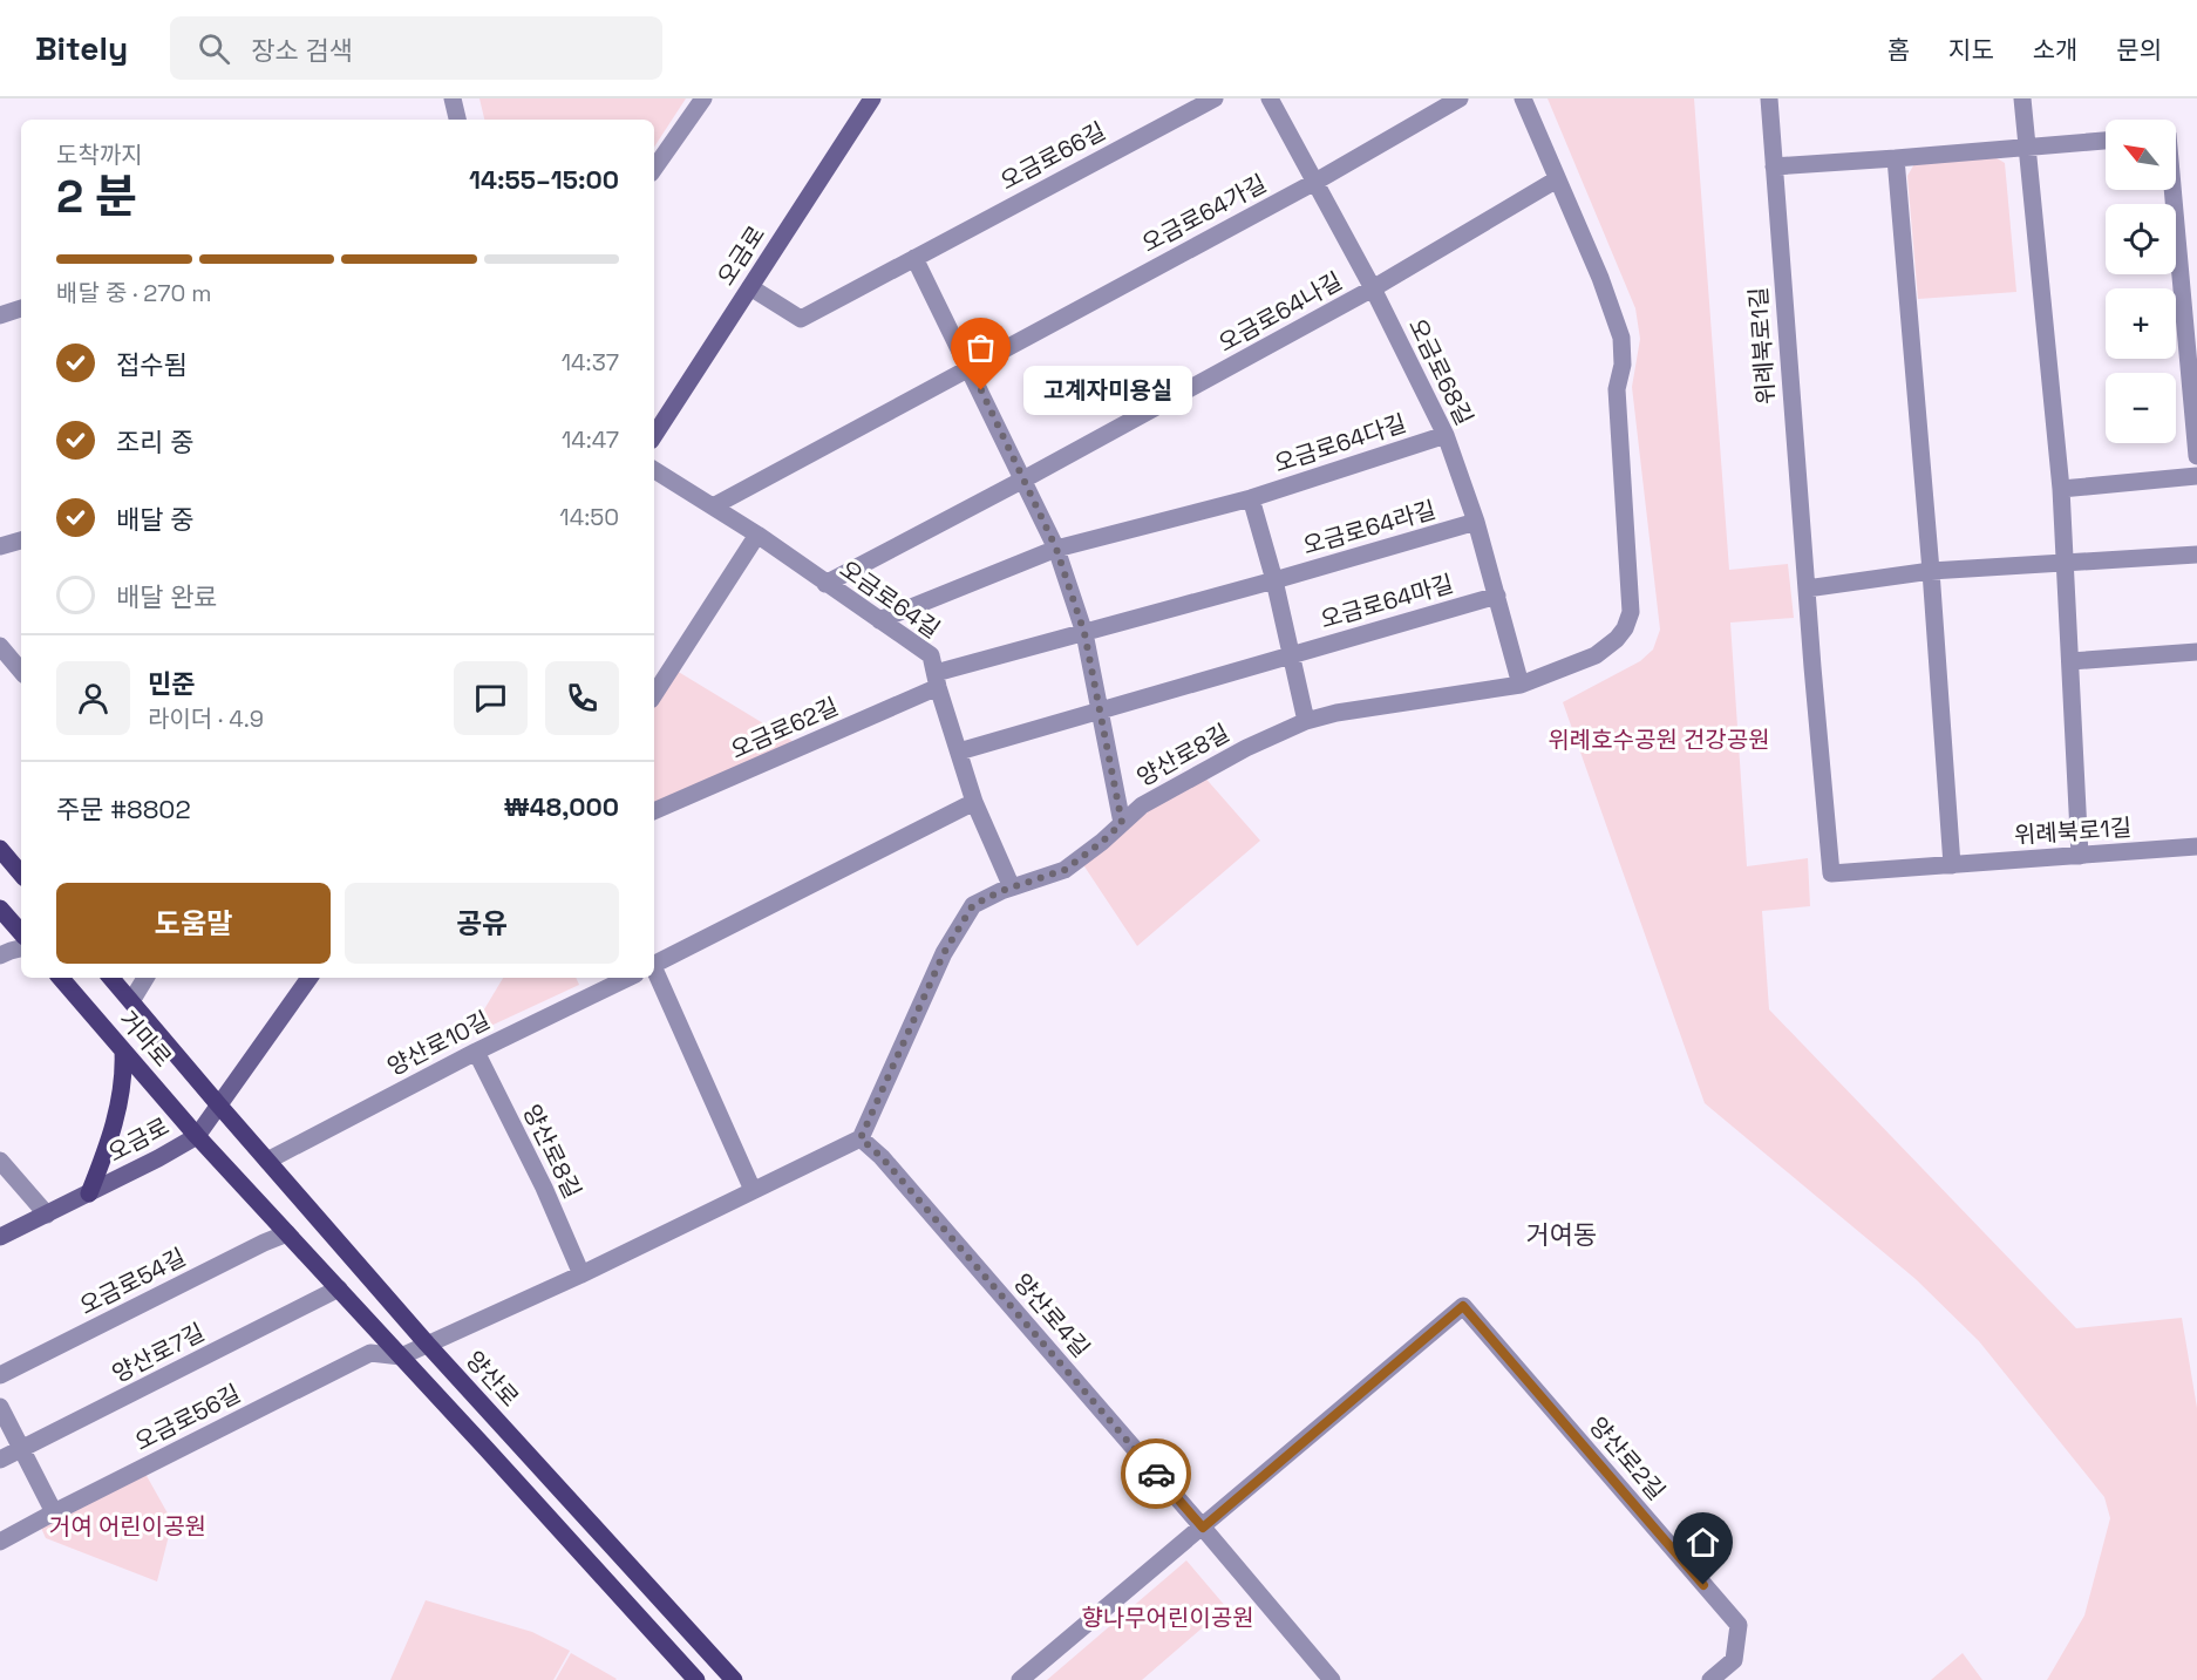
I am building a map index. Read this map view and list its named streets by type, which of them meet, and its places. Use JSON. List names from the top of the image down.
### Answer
{
  "streets": {
    "main road": ["오금로", "거마로", "양산로"],
    "street": [
      "오금로66길",
      "오금로64가길",
      "오금로64나길",
      "위례북로1길",
      "오금로68길",
      "오금로64다길",
      "오금로64라길",
      "오금로64길",
      "오금로64마길",
      "오금로62길",
      "양산로8길",
      "양산로10길",
      "오금로54길",
      "양산로4길",
      "양산로7길",
      "오금로56길",
      "양산로2길"
    ]
  },
  "crossings": [
    ["오금로66길", "오금로"],
    ["오금로64가길", "오금로68길"],
    ["오금로64가길", "오금로64길"],
    ["오금로", "거마로"],
    ["오금로", "양산로"],
    ["오금로64나길", "오금로68길"],
    ["오금로64나길", "오금로64길"],
    ["오금로64나길", "양산로8길"],
    ["오금로68길", "오금로64다길"],
    ["오금로68길", "오금로64라길"],
    ["오금로68길", "오금로64마길"],
    ["오금로68길", "양산로8길"],
    ["오금로64다길", "오금로64길"],
    ["오금로64라길", "오금로64길"],
    ["오금로64라길", "오금로62길"],
    ["오금로64길", "오금로64마길"],
    ["오금로64길", "오금로62길"],
    ["오금로64길", "양산로8길"],
    ["양산로8길", "양산로10길"],
    ["양산로8길", "양산로4길"],
    ["거마로", "양산로"],
    ["양산로10길", "양산로"],
    ["양산로4길", "양산로2길"]
  ],
  "districts": ["거여동"],
  "parks": ["위례호수공원 건강공원", "거여 어린이공원", "향나무어린이공원"],
  "places": ["고계자미용실"],
  "north": "top left",
  "page": {
    "header": "Bitely",
    "search": "장소 검색",
    "nav": [
      "홈",
      "지도",
      "소개",
      "문의"
    ],
    "map_buttons": ["+", "−"],
    "heading": ["2 분", "도착까지", "14:55–15:00"],
    "panel": [
      "민준",
      "라이더 · 4.9",
      "주문 #8802",
      "₩48,000"
    ],
    "bar": "배달 중 · 270 m",
    "list": [
      ["접수됨", "14:37"],
      ["조리 중", "14:47"],
      ["배달 중", "14:50"],
      "배달 완료"
    ],
    "bubble": "고계자미용실",
    "buttons": ["도움말", "공유"]
  }
}
